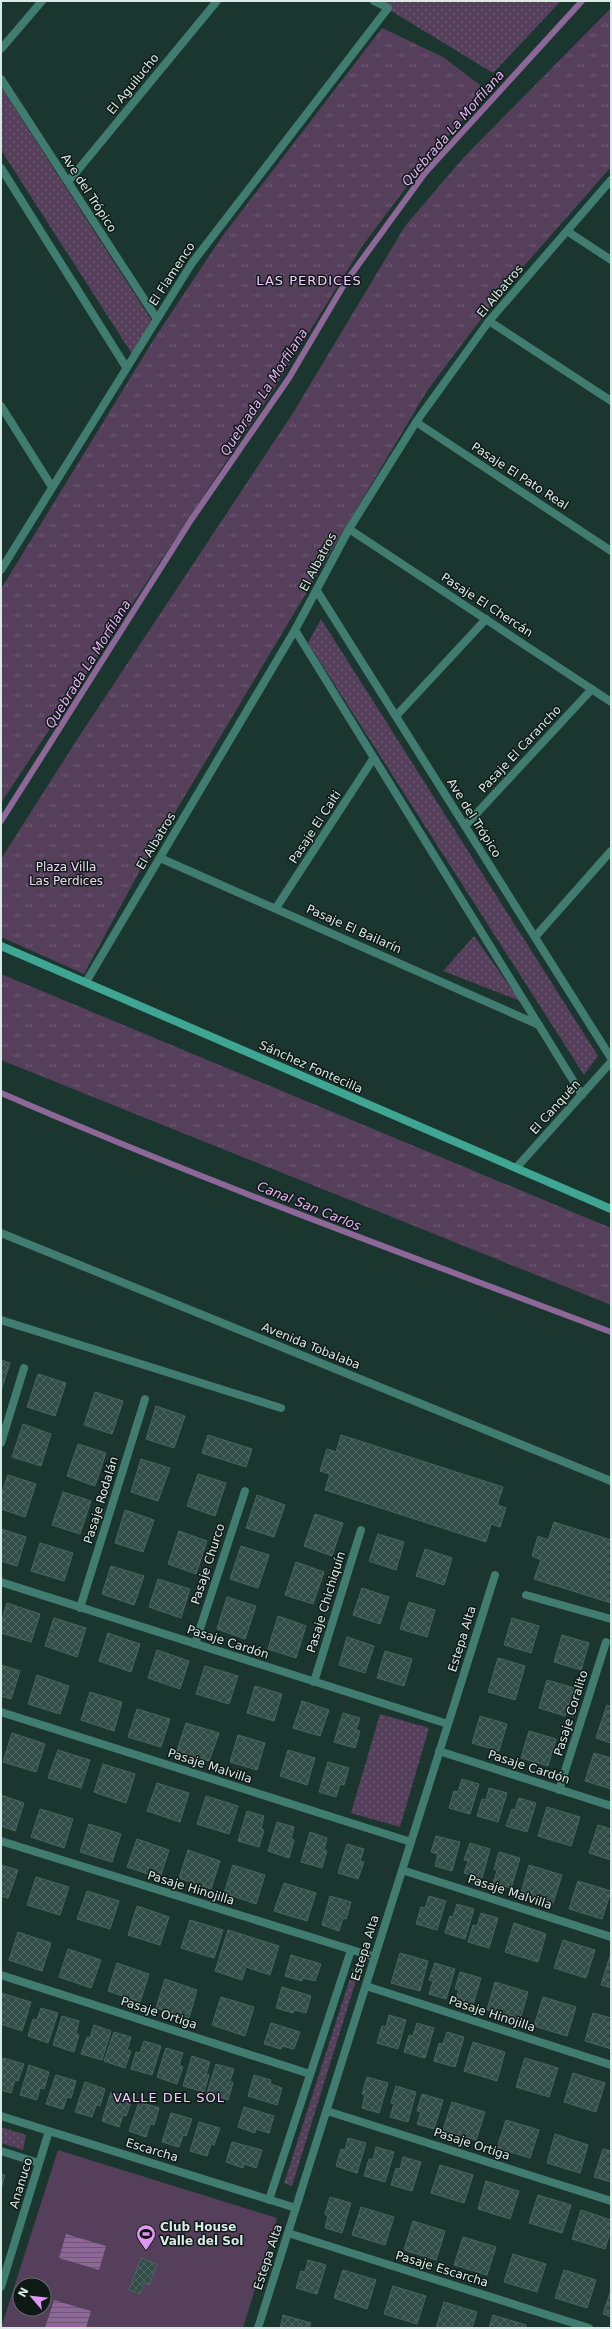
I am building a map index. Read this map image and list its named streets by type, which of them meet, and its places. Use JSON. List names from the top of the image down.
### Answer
{
  "streets": {
    "street": [
      "El Aguilucho",
      "Ave del Trópico",
      "El Flamenco",
      "El Albatros",
      "Pasaje El Pato Real",
      "Pasaje El Chercán",
      "Pasaje El Carancho",
      "Pasaje El Caiti",
      "Pasaje El Bailarín",
      "Sánchez Fontecilla",
      "El Canquén",
      "Avenida Tobalaba",
      "Pasaje Rodalán",
      "Pasaje Churco",
      "Pasaje Chichiquín",
      "Estepa Alta",
      "Pasaje Cardón",
      "Pasaje Coralito",
      "Pasaje Malvilla",
      "Pasaje Hinojilla",
      "Pasaje Ortiga",
      "Escarcha",
      "Ananuco",
      "Pasaje Escarcha"
    ]
  },
  "crossings": [
    ["El Aguilucho", "Ave del Trópico"],
    ["Ave del Trópico", "El Flamenco"],
    ["Ave del Trópico", "El Albatros"],
    ["Ave del Trópico", "Pasaje El Carancho"],
    ["El Albatros", "Pasaje El Pato Real"],
    ["El Albatros", "Pasaje El Chercán"],
    ["El Albatros", "Pasaje El Bailarín"],
    ["El Albatros", "Sánchez Fontecilla"],
    ["Pasaje El Chercán", "Pasaje El Carancho"],
    ["Pasaje El Caiti", "Pasaje El Bailarín"],
    ["Sánchez Fontecilla", "El Canquén"],
    ["Pasaje Rodalán", "Pasaje Cardón"],
    ["Pasaje Churco", "Pasaje Cardón"],
    ["Pasaje Chichiquín", "Pasaje Cardón"],
    ["Estepa Alta", "Pasaje Cardón"],
    ["Estepa Alta", "Pasaje Malvilla"],
    ["Estepa Alta", "Pasaje Hinojilla"],
    ["Estepa Alta", "Pasaje Ortiga"],
    ["Estepa Alta", "Escarcha"],
    ["Estepa Alta", "Pasaje Escarcha"],
    ["Pasaje Cardón", "Pasaje Coralito"],
    ["Escarcha", "Ananuco"]
  ],
  "districts": ["LAS PERDICES", "VALLE DEL SOL"],
  "water": ["Quebrada La Morfilana", "Canal San Carlos"],
  "parks": ["Plaza Villa Las Perdices"],
  "places": {
    "sports": ["Club House Valle del Sol"]
  },
  "north": "top left"
}
